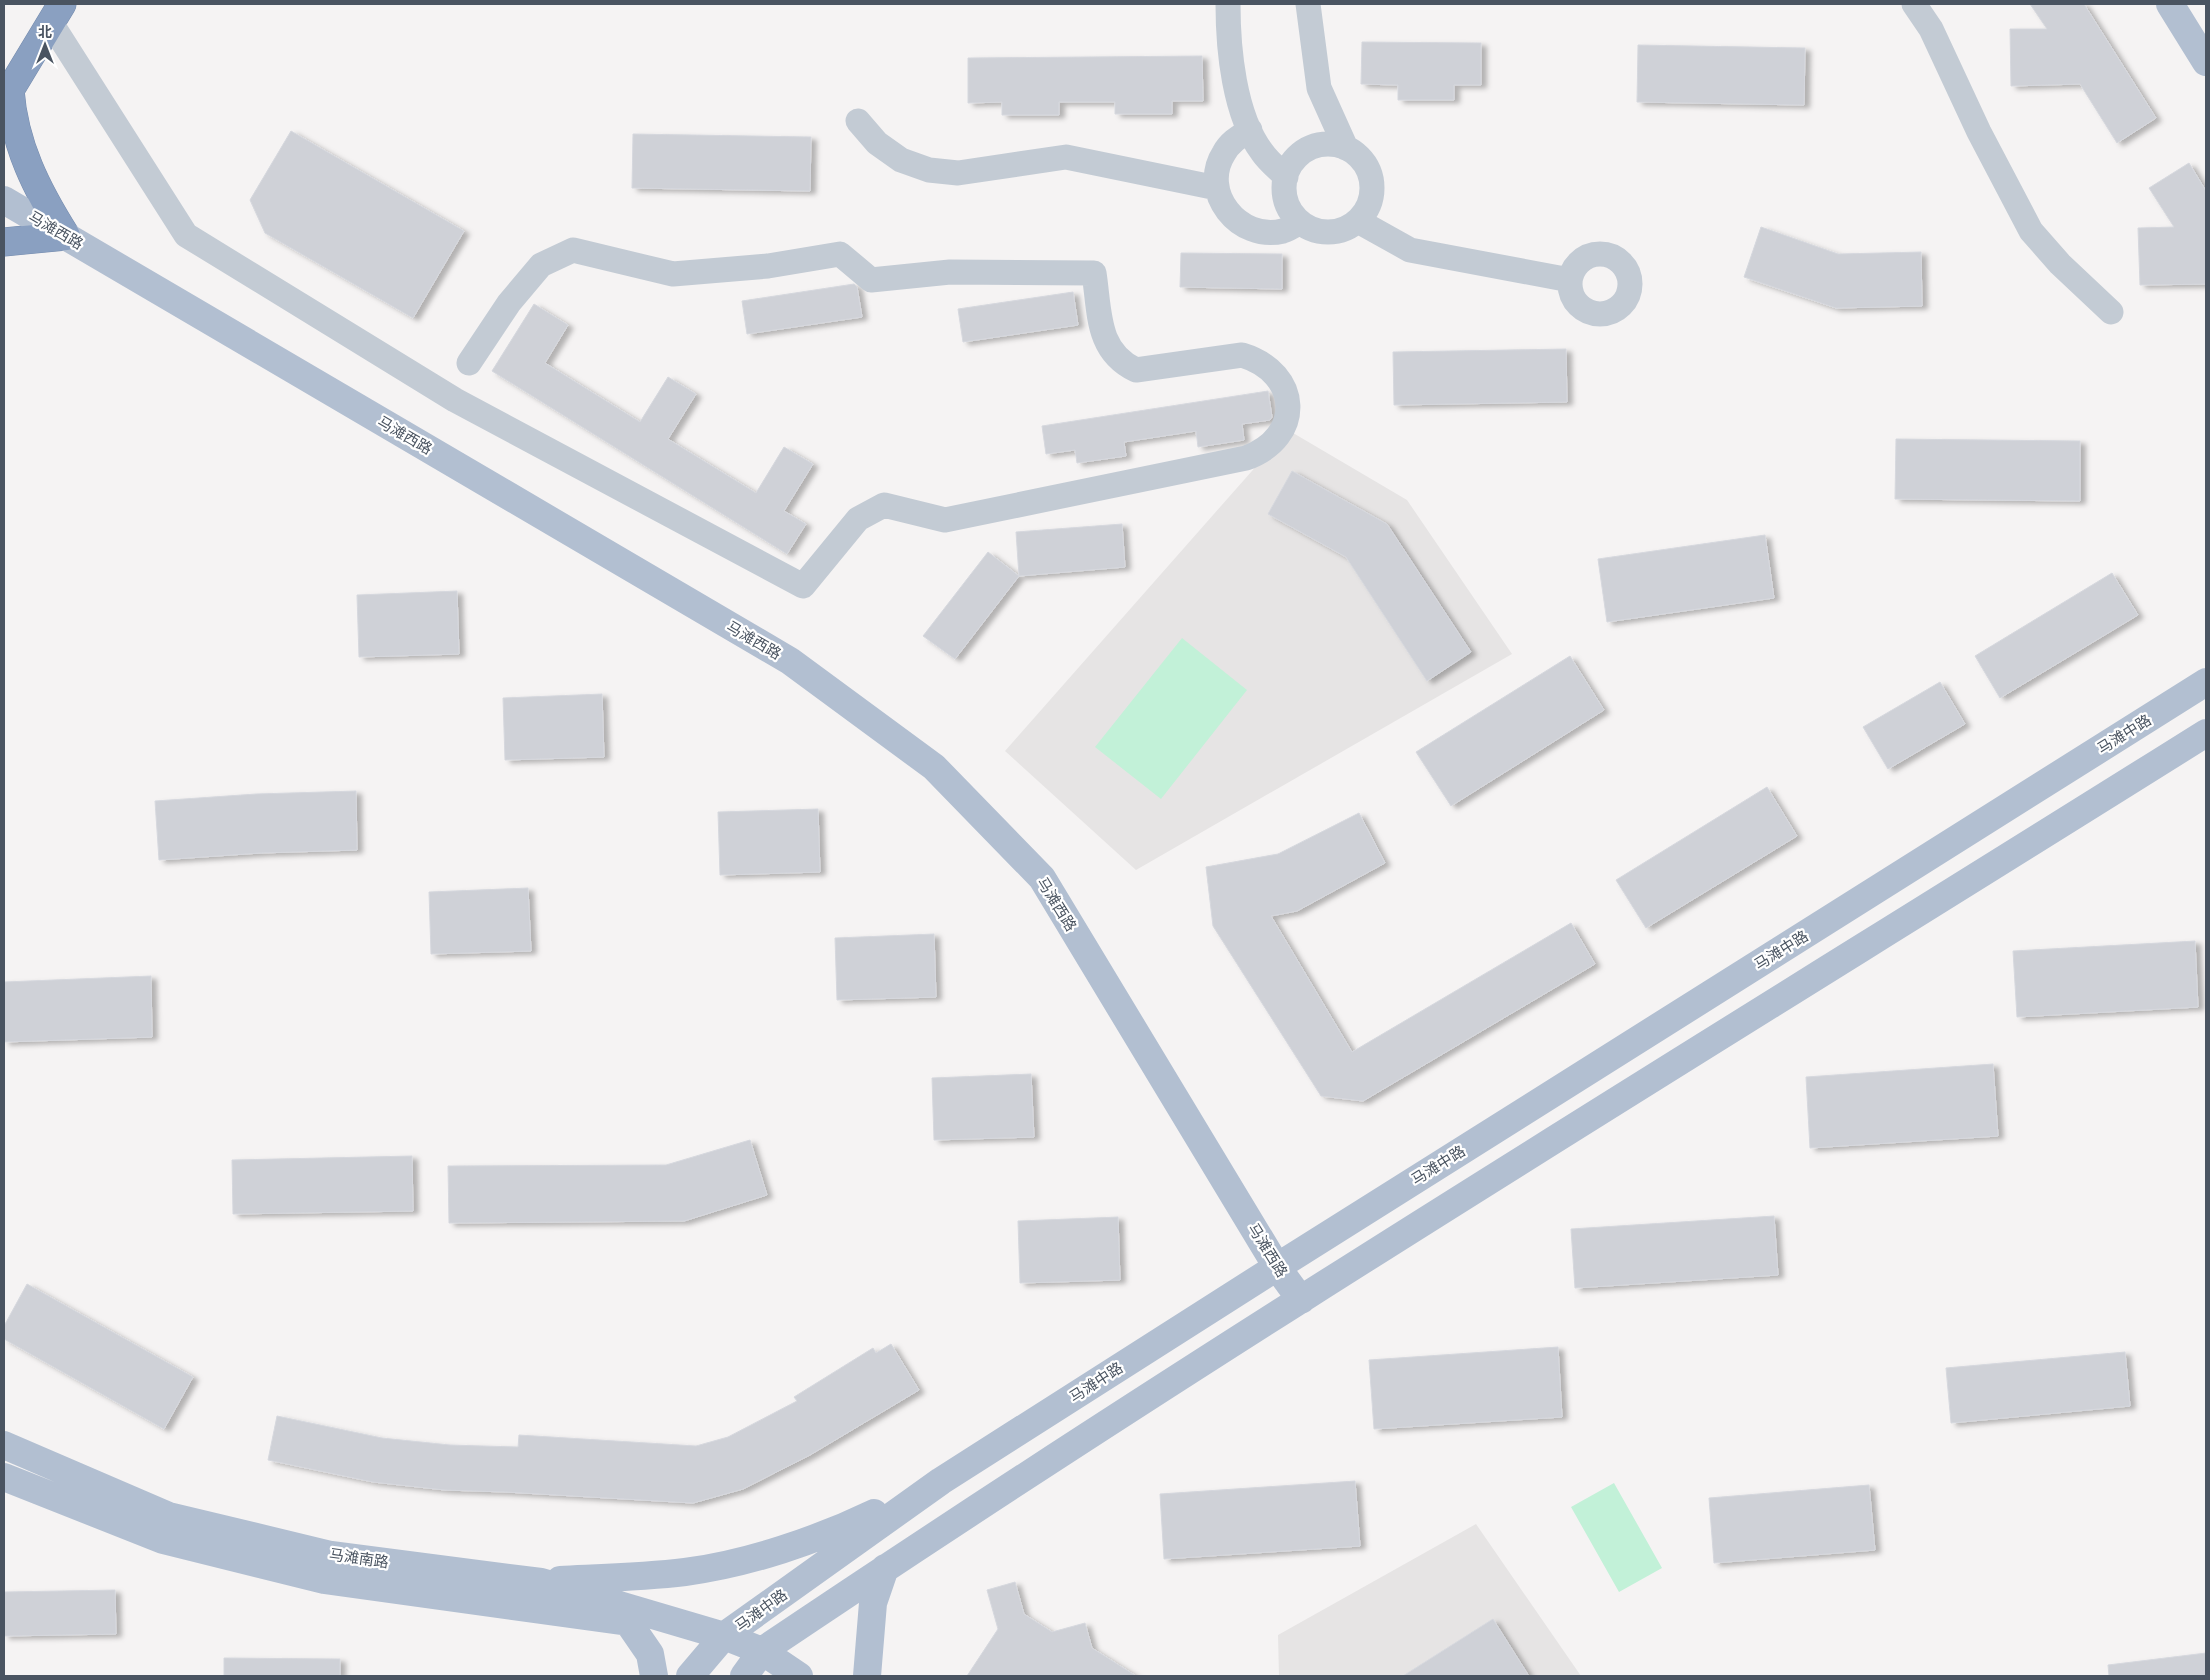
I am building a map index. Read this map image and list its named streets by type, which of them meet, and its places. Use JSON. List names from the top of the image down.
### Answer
{
  "streets": {
    "main road": ["马滩西路", "马滩中路", "马滩南路"]
  },
  "crossings": [
    ["马滩西路", "马滩中路"],
    ["马滩中路", "马滩南路"]
  ],
  "north": "top"
}
